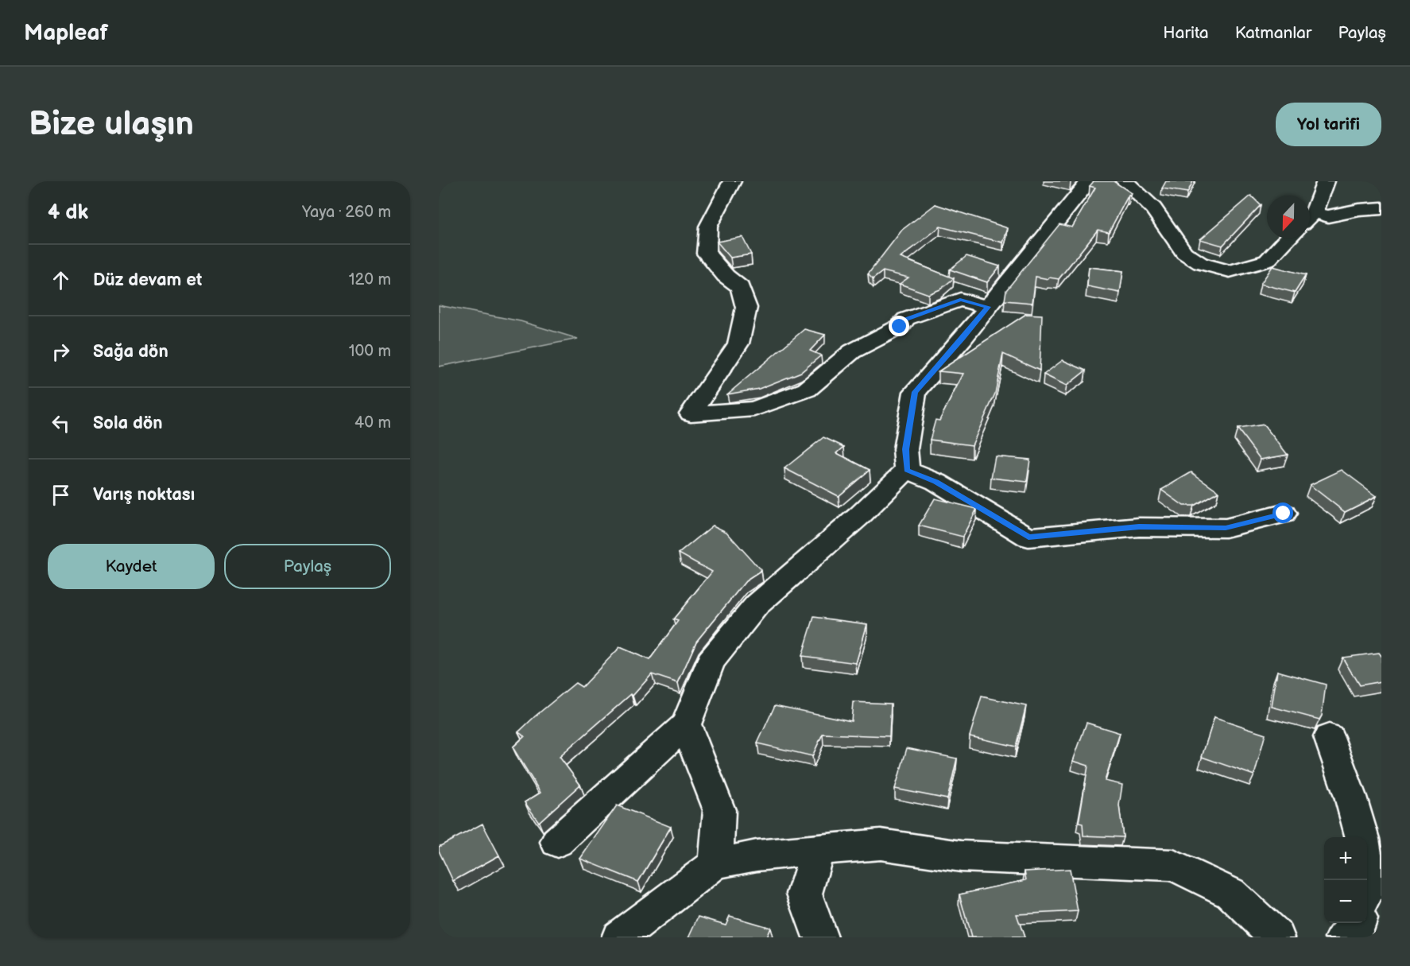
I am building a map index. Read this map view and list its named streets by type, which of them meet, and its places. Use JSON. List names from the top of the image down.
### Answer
{
  "north": "bottom",
  "page": {
    "header": "Mapleaf",
    "nav": ["Harita", "Katmanlar", "Paylaş"],
    "buttons": [
      "Yol tarifi",
      ["Kaydet", "Paylaş"]
    ],
    "title": "Bize ulaşın",
    "heading": ["4 dk", "Yaya · 260 m"],
    "list": [
      ["Düz devam et", "120 m"],
      ["Sağa dön", "100 m"],
      ["Sola dön", "40 m"],
      "Varış noktası"
    ],
    "map_buttons": ["+", "−"]
  }
}
